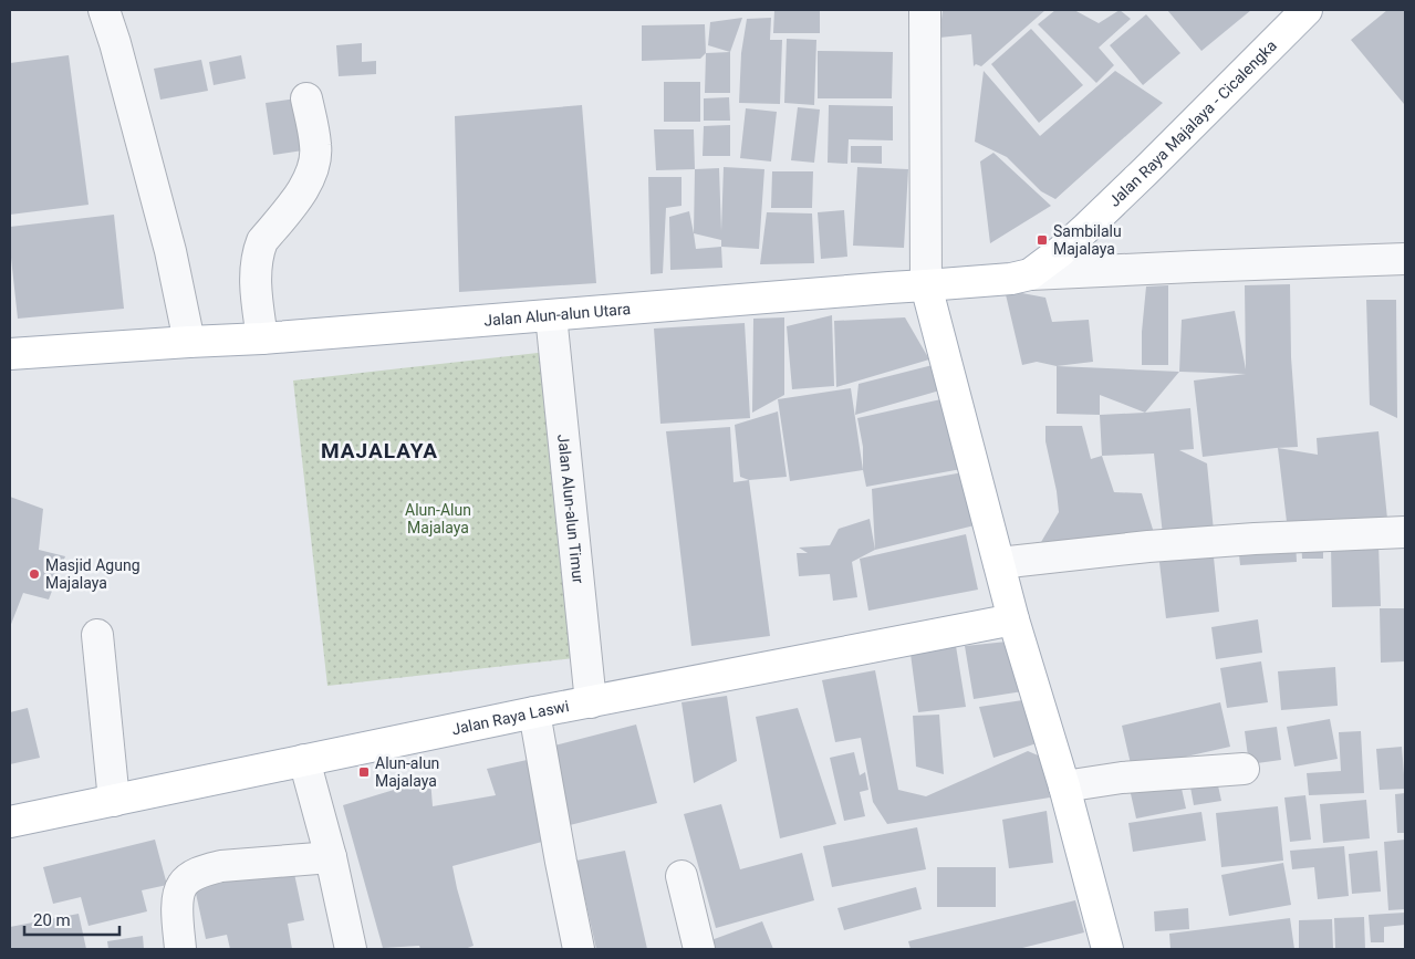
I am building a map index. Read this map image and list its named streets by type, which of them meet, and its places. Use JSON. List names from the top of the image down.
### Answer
{
  "streets": {
    "main road": ["Jalan Raya Majalaya - Cicalengka", "Jalan Alun-alun Utara", "Jalan Raya Laswi"],
    "street": ["Jalan Alun-alun Timur"]
  },
  "crossings": [
    ["Jalan Alun-alun Utara", "Jalan Alun-alun Timur"],
    ["Jalan Alun-alun Timur", "Jalan Raya Laswi"]
  ],
  "districts": ["MAJALAYA"],
  "parks": ["Alun-Alun Majalaya"],
  "places": {
    "transit": ["Sambilalu Majalaya", "Alun-alun Majalaya"],
    "other": ["Masjid Agung Majalaya"]
  },
  "scale_bar": "20 m"
}
